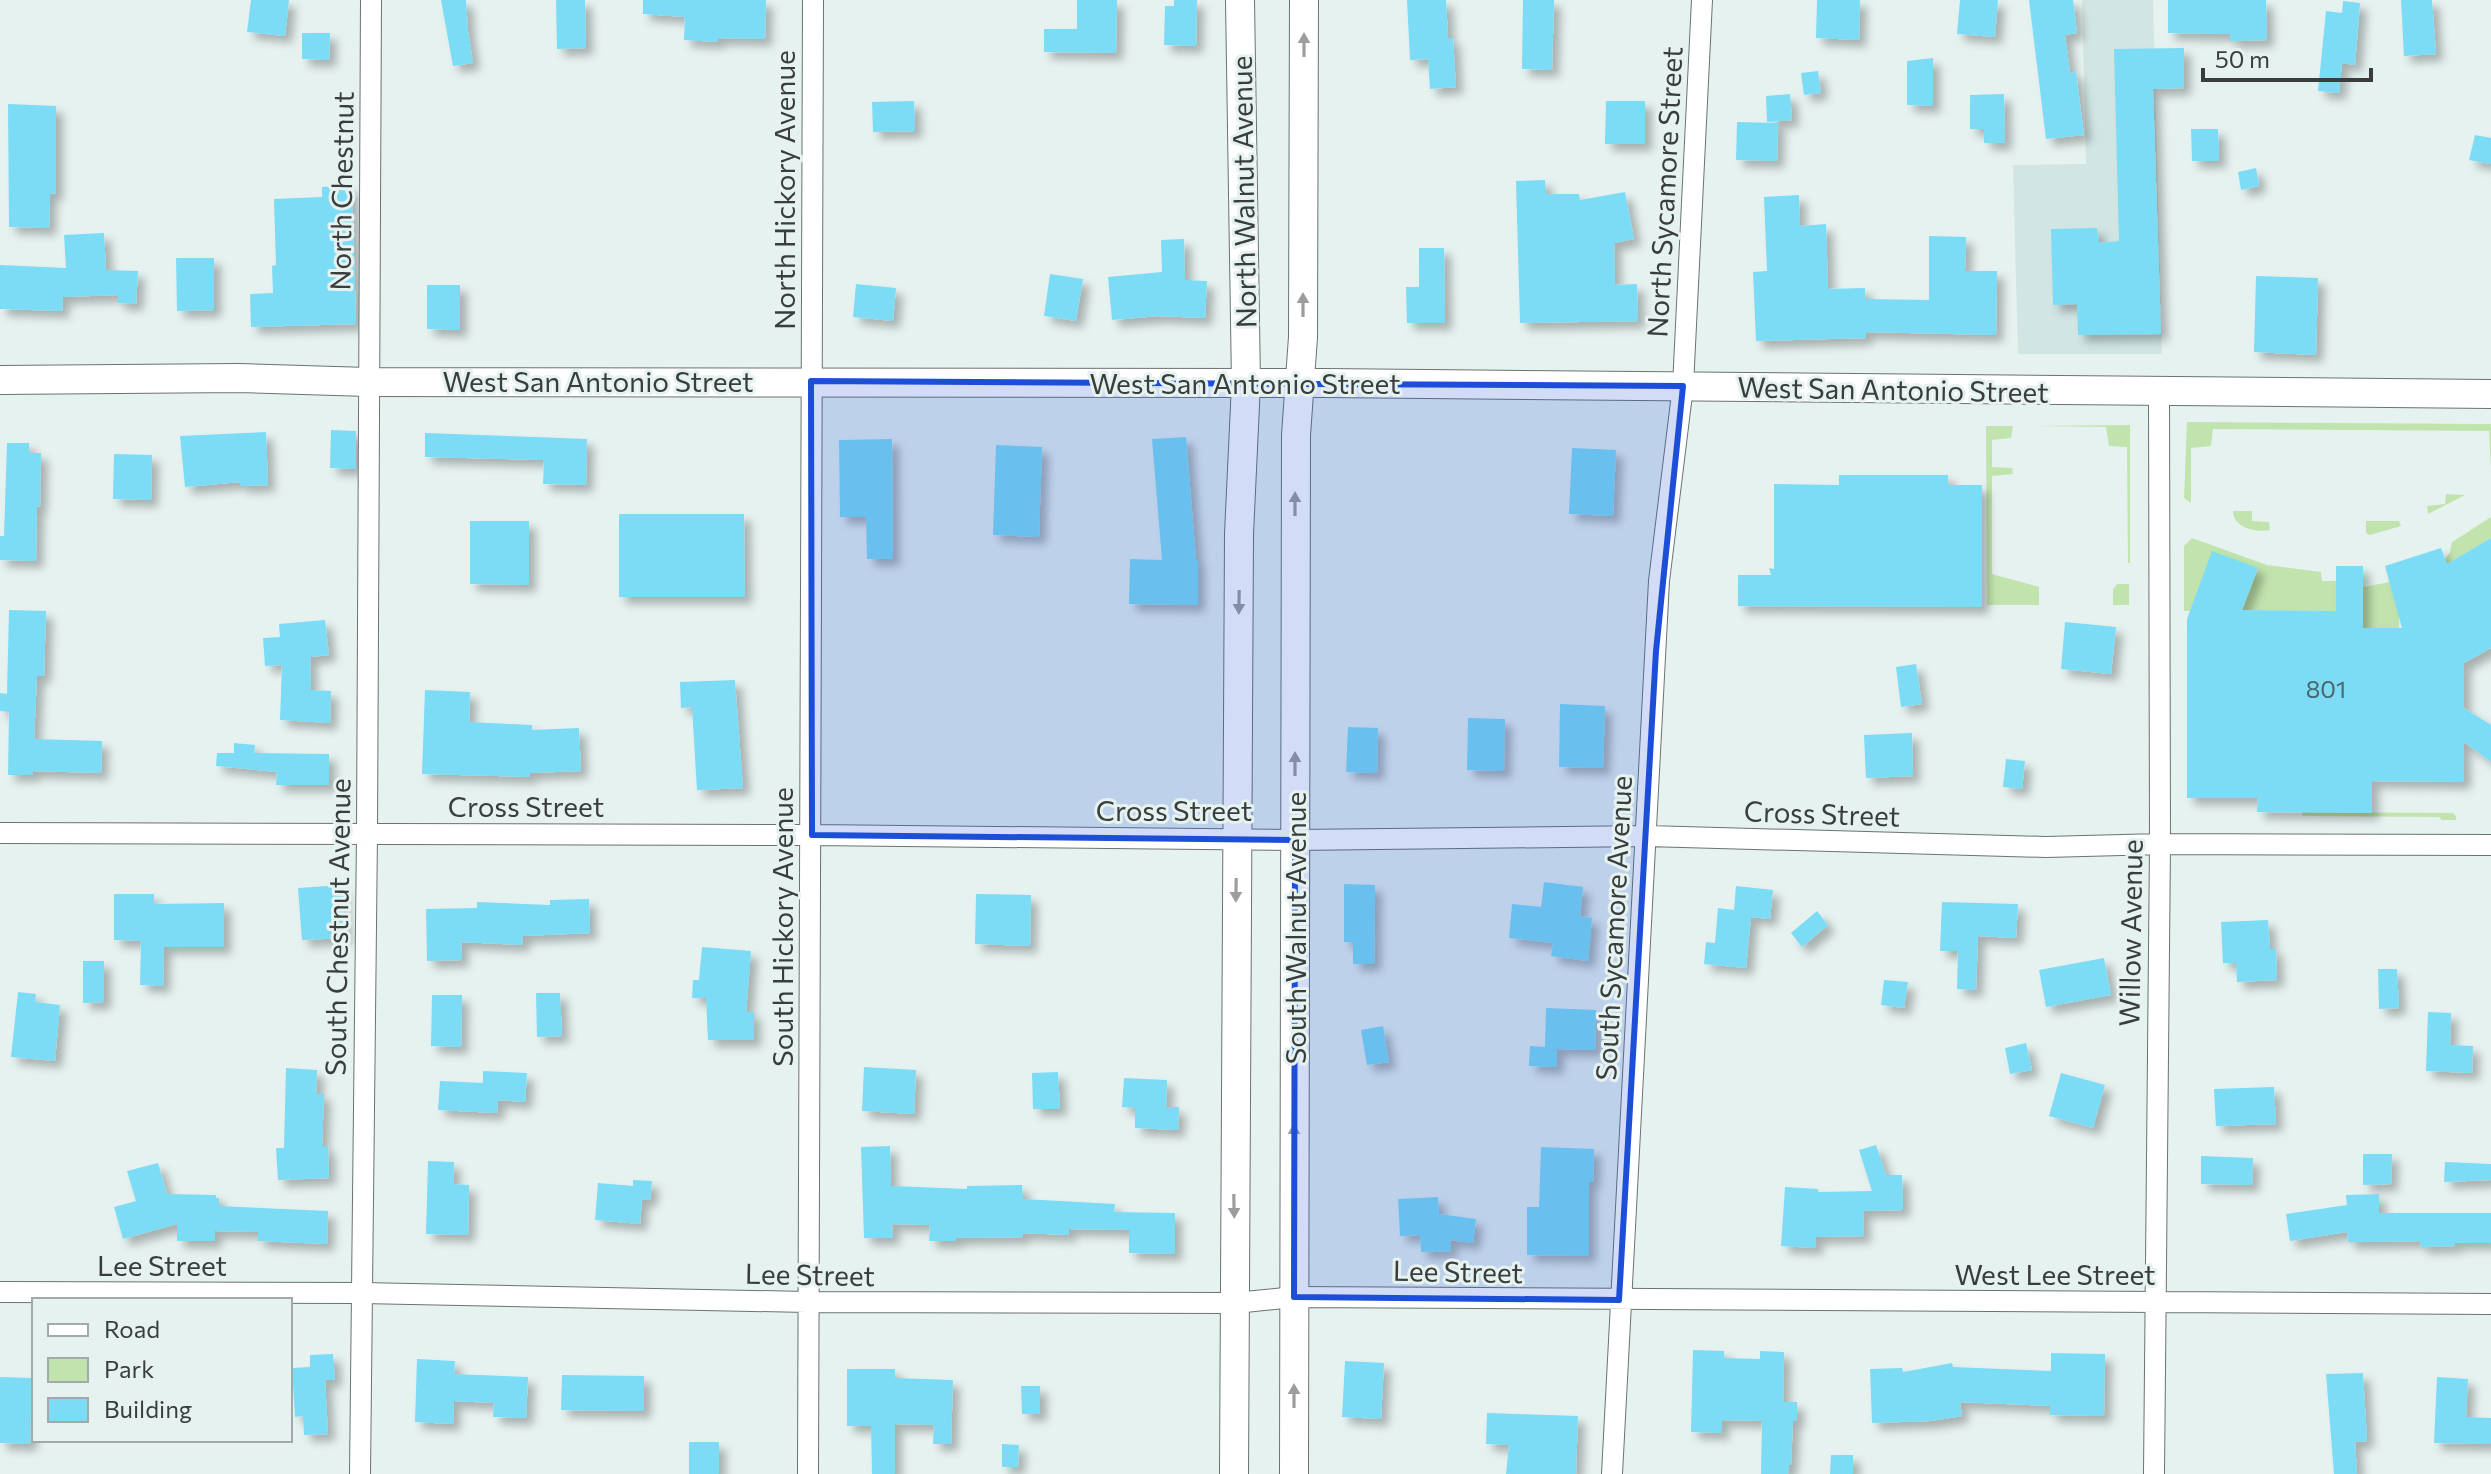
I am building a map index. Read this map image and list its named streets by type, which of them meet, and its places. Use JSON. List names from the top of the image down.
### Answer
{
  "streets": {
    "main road": ["North Walnut Avenue", "West San Antonio Street", "South Walnut Avenue"],
    "street": [
      "North Hickory Avenue",
      "North Chestnut",
      "North Sycamore Street",
      "Cross Street",
      "South Chestnut Avenue",
      "South Hickory Avenue",
      "South Sycamore Avenue",
      "Willow Avenue",
      "Lee Street",
      "West Lee Street"
    ]
  },
  "crossings": [
    ["North Hickory Avenue", "West San Antonio Street"],
    ["North Hickory Avenue", "South Hickory Avenue"],
    ["North Chestnut", "West San Antonio Street"],
    ["North Chestnut", "South Chestnut Avenue"],
    ["North Walnut Avenue", "West San Antonio Street"],
    ["North Walnut Avenue", "South Walnut Avenue"],
    ["North Sycamore Street", "West San Antonio Street"],
    ["North Sycamore Street", "South Sycamore Avenue"],
    ["West San Antonio Street", "South Chestnut Avenue"],
    ["West San Antonio Street", "South Hickory Avenue"],
    ["West San Antonio Street", "South Walnut Avenue"],
    ["West San Antonio Street", "South Sycamore Avenue"],
    ["West San Antonio Street", "Willow Avenue"],
    ["Cross Street", "South Chestnut Avenue"],
    ["Cross Street", "South Hickory Avenue"],
    ["Cross Street", "South Walnut Avenue"],
    ["Cross Street", "South Sycamore Avenue"],
    ["Cross Street", "Willow Avenue"],
    ["South Chestnut Avenue", "Lee Street"],
    ["South Hickory Avenue", "Lee Street"],
    ["South Walnut Avenue", "Lee Street"],
    ["South Sycamore Avenue", "Lee Street"],
    ["South Sycamore Avenue", "West Lee Street"],
    ["Willow Avenue", "West Lee Street"],
    ["Lee Street", "West Lee Street"]
  ],
  "house_numbers": ["801"],
  "legend": ["Road", "Park", "Building"],
  "scale_bar": "50 m"
}
